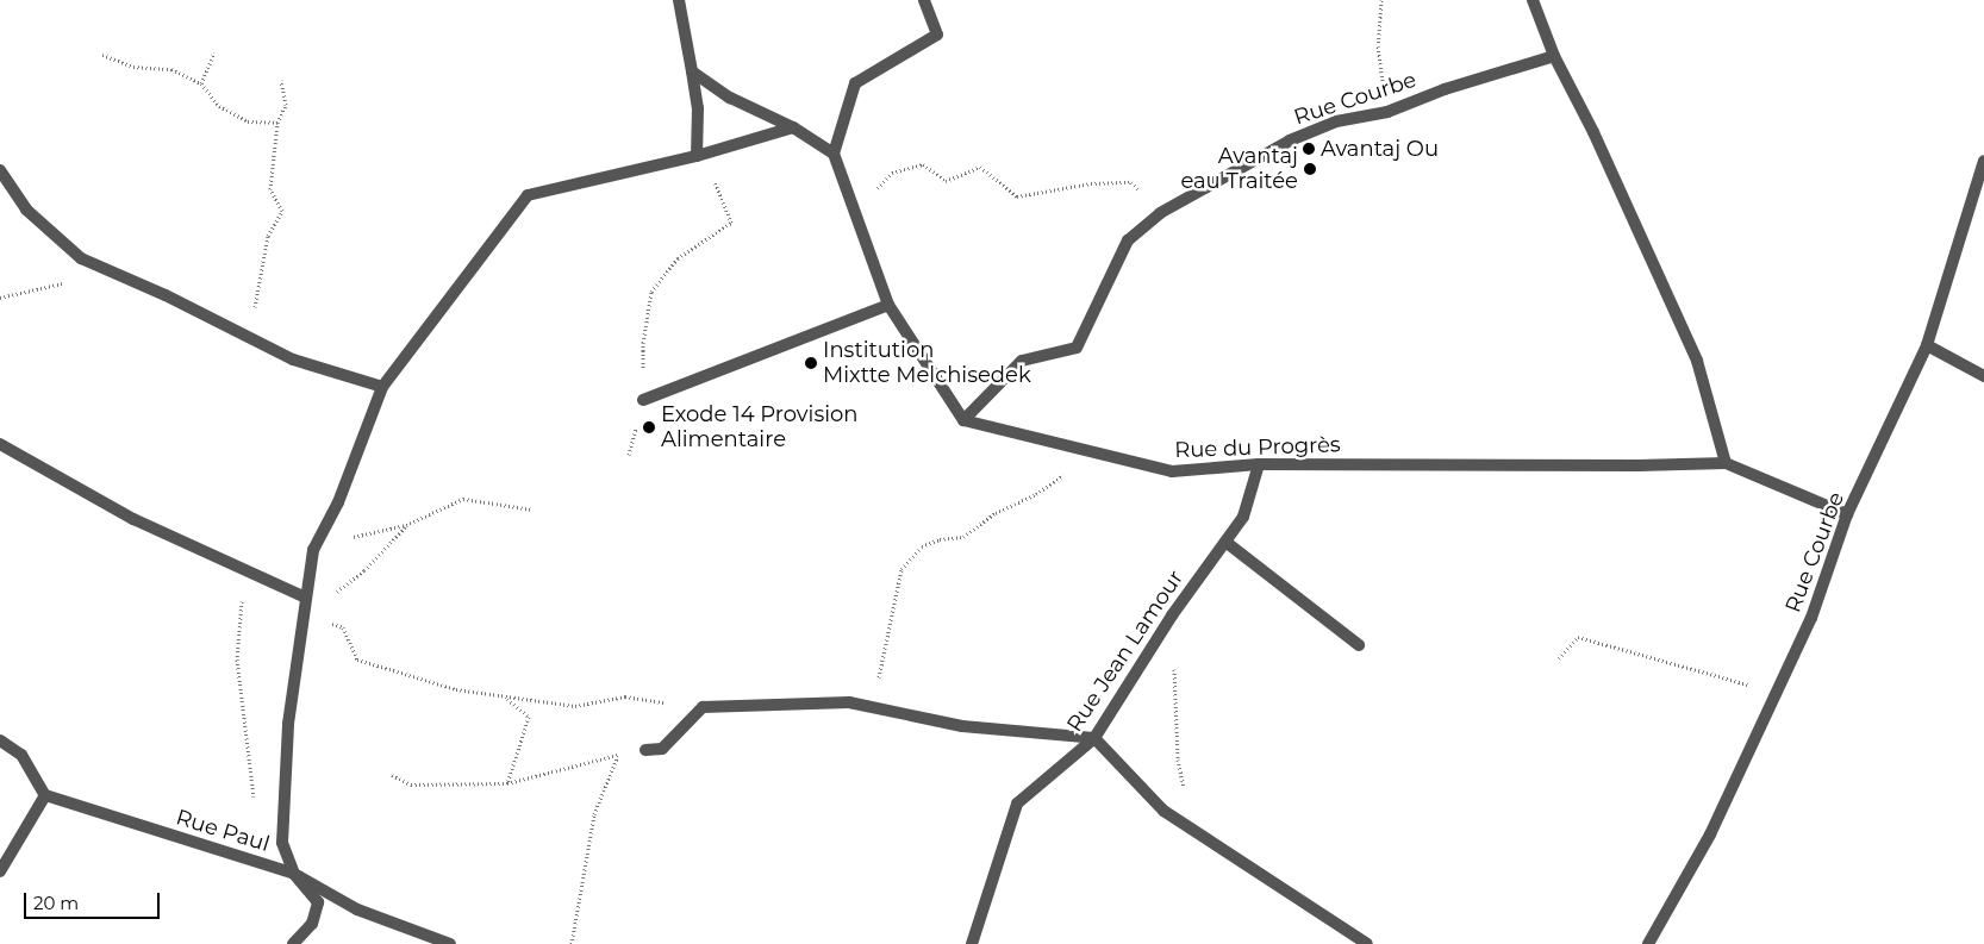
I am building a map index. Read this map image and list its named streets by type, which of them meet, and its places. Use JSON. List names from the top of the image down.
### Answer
{
  "streets": {
    "street": [
      "Rue Courbe",
      "Rue du Progrès",
      "Rue Jean Lamour",
      "Rue Paul"
    ]
  },
  "crossings": [
    ["Rue Courbe", "Rue du Progrès"],
    ["Rue du Progrès", "Rue Jean Lamour"]
  ],
  "places": [
    "Avantaj Ou",
    "Avantaj eau Traitée",
    "Institution Mixtte Melchisedek",
    "Exode 14 Provision Alimentaire"
  ],
  "scale_bar": "20 m"
}
